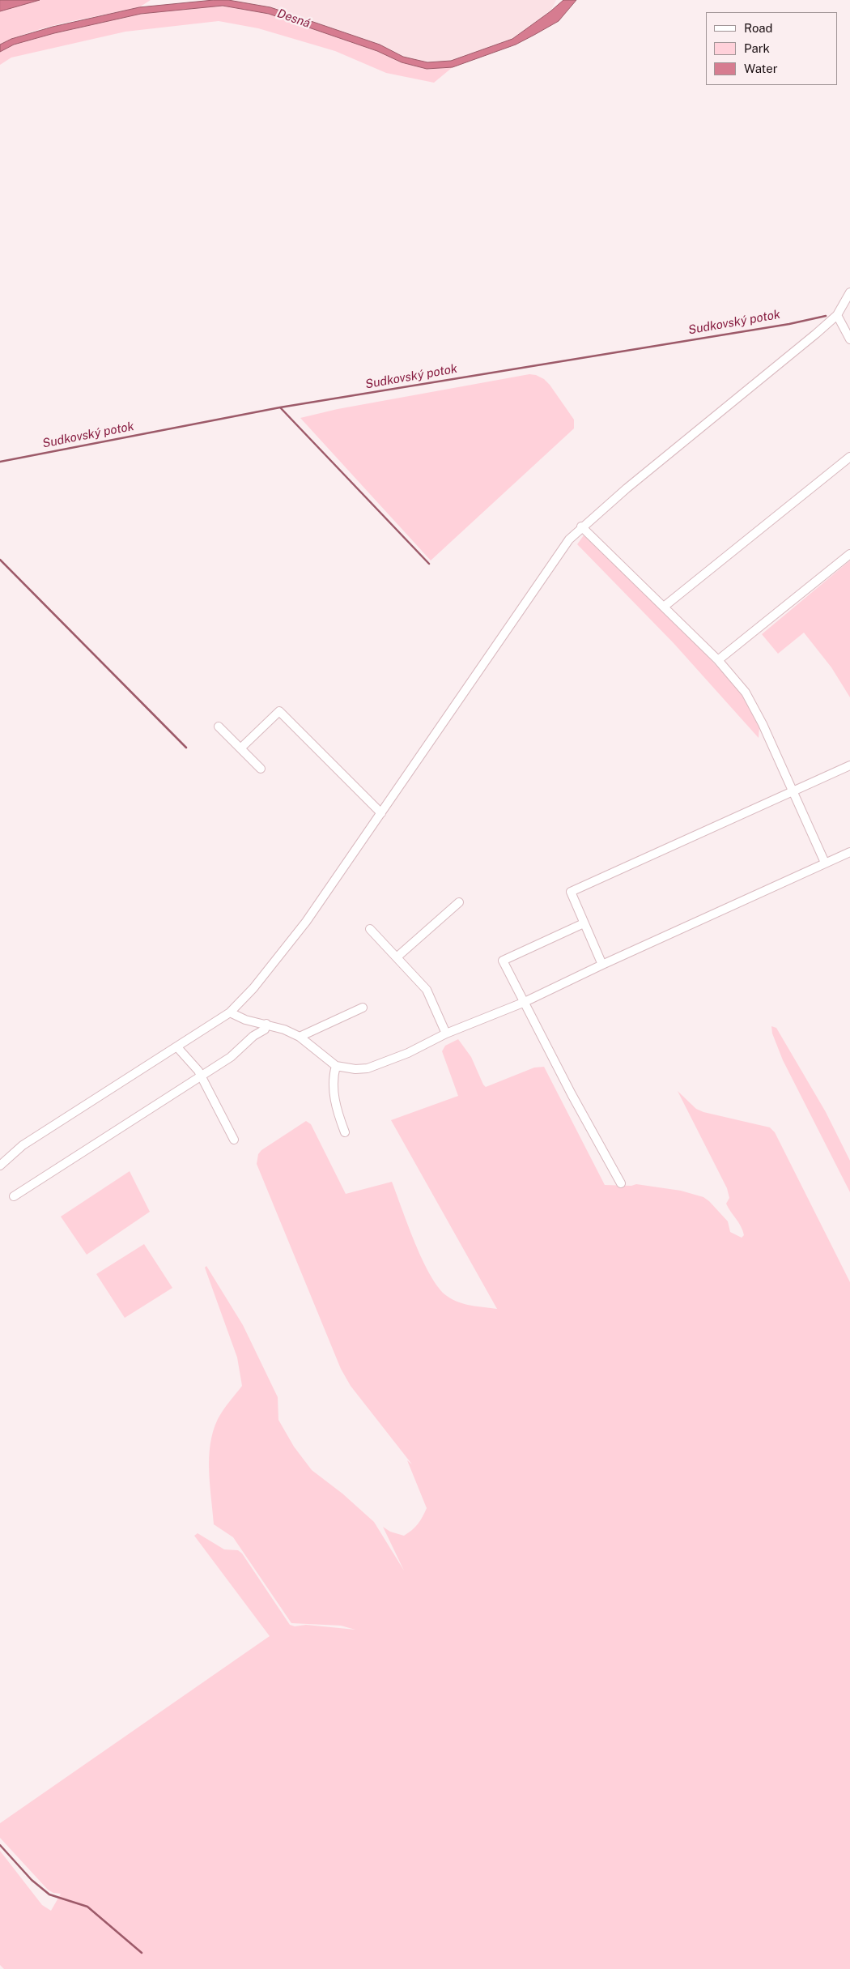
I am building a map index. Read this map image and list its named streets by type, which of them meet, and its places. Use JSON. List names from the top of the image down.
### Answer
{
  "water": ["Desná", "Sudkovský potok"],
  "legend": ["Road", "Park", "Water"]
}
